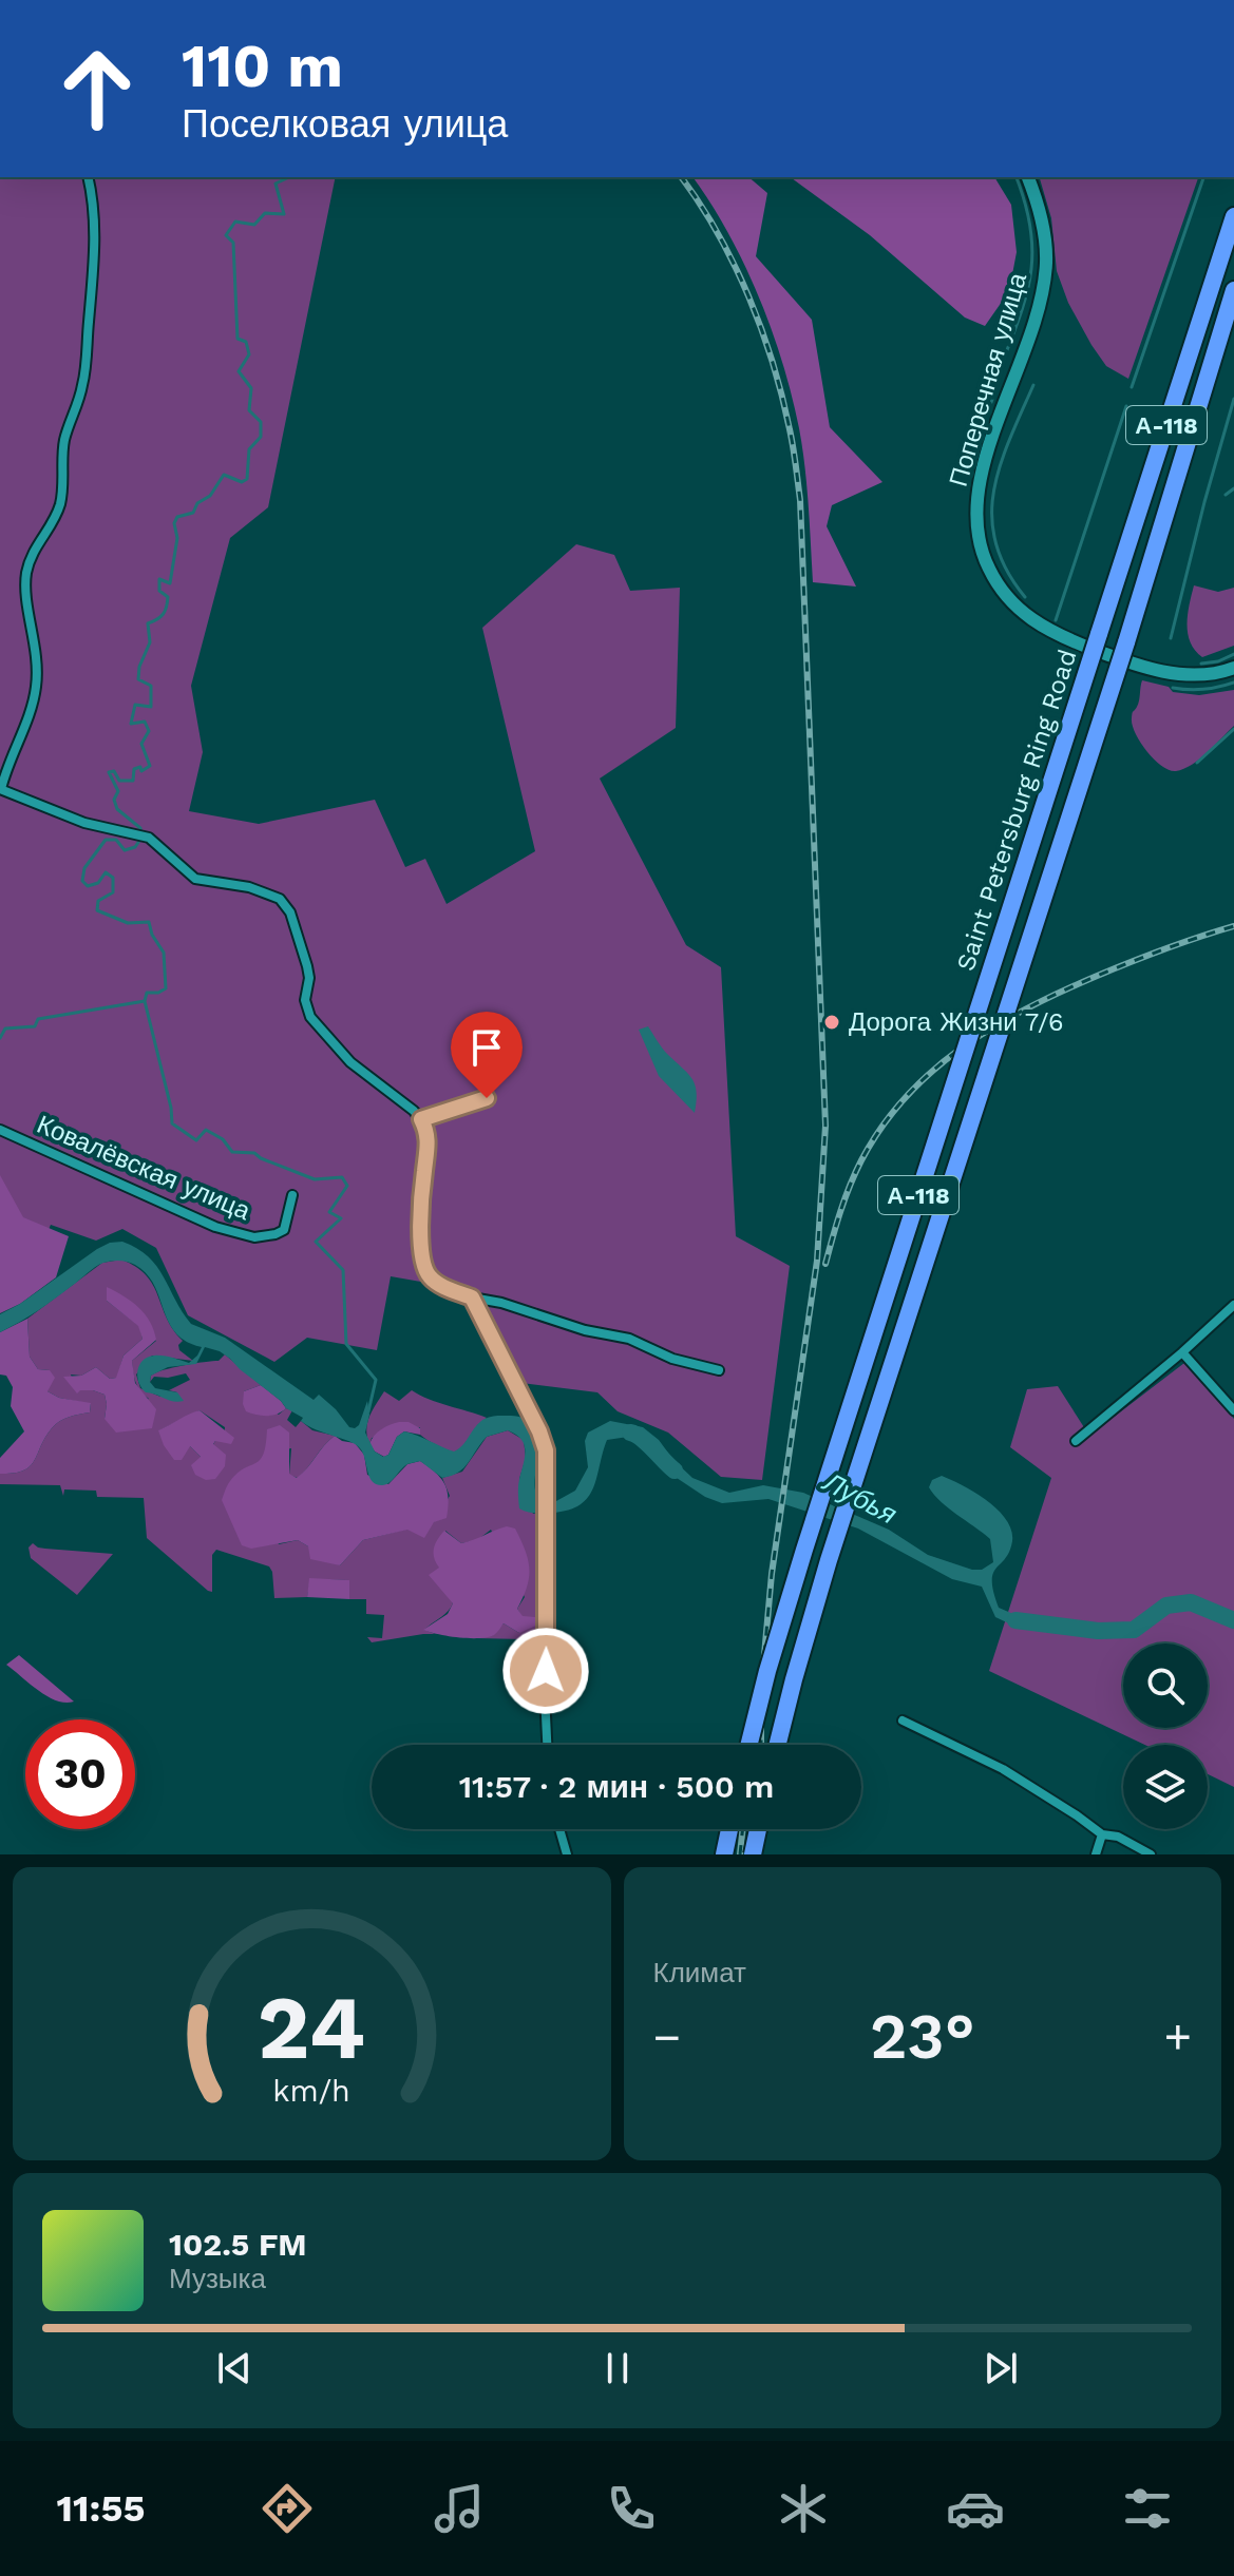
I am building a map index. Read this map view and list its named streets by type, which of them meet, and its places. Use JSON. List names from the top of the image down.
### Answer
{
  "streets": {
    "highway": ["А-118", "Saint Petersburg Ring Road"],
    "street": ["Поперечная улица", "Ковалёвская улица"]
  },
  "water": ["Лубья"],
  "places": ["Дорога Жизни 7/6"],
  "page": {
    "turn": ["110 m", "Поселковая улица"],
    "limit": "30",
    "trip": "11:57 · 2 мин · 500 m",
    "tile": "Климат",
    "heat": ["−", "23°", "+"],
    "song": ["102.5 FM", "Музыка"],
    "tabs": "11:55",
    "gauge": ["24", "km/h"]
  }
}
